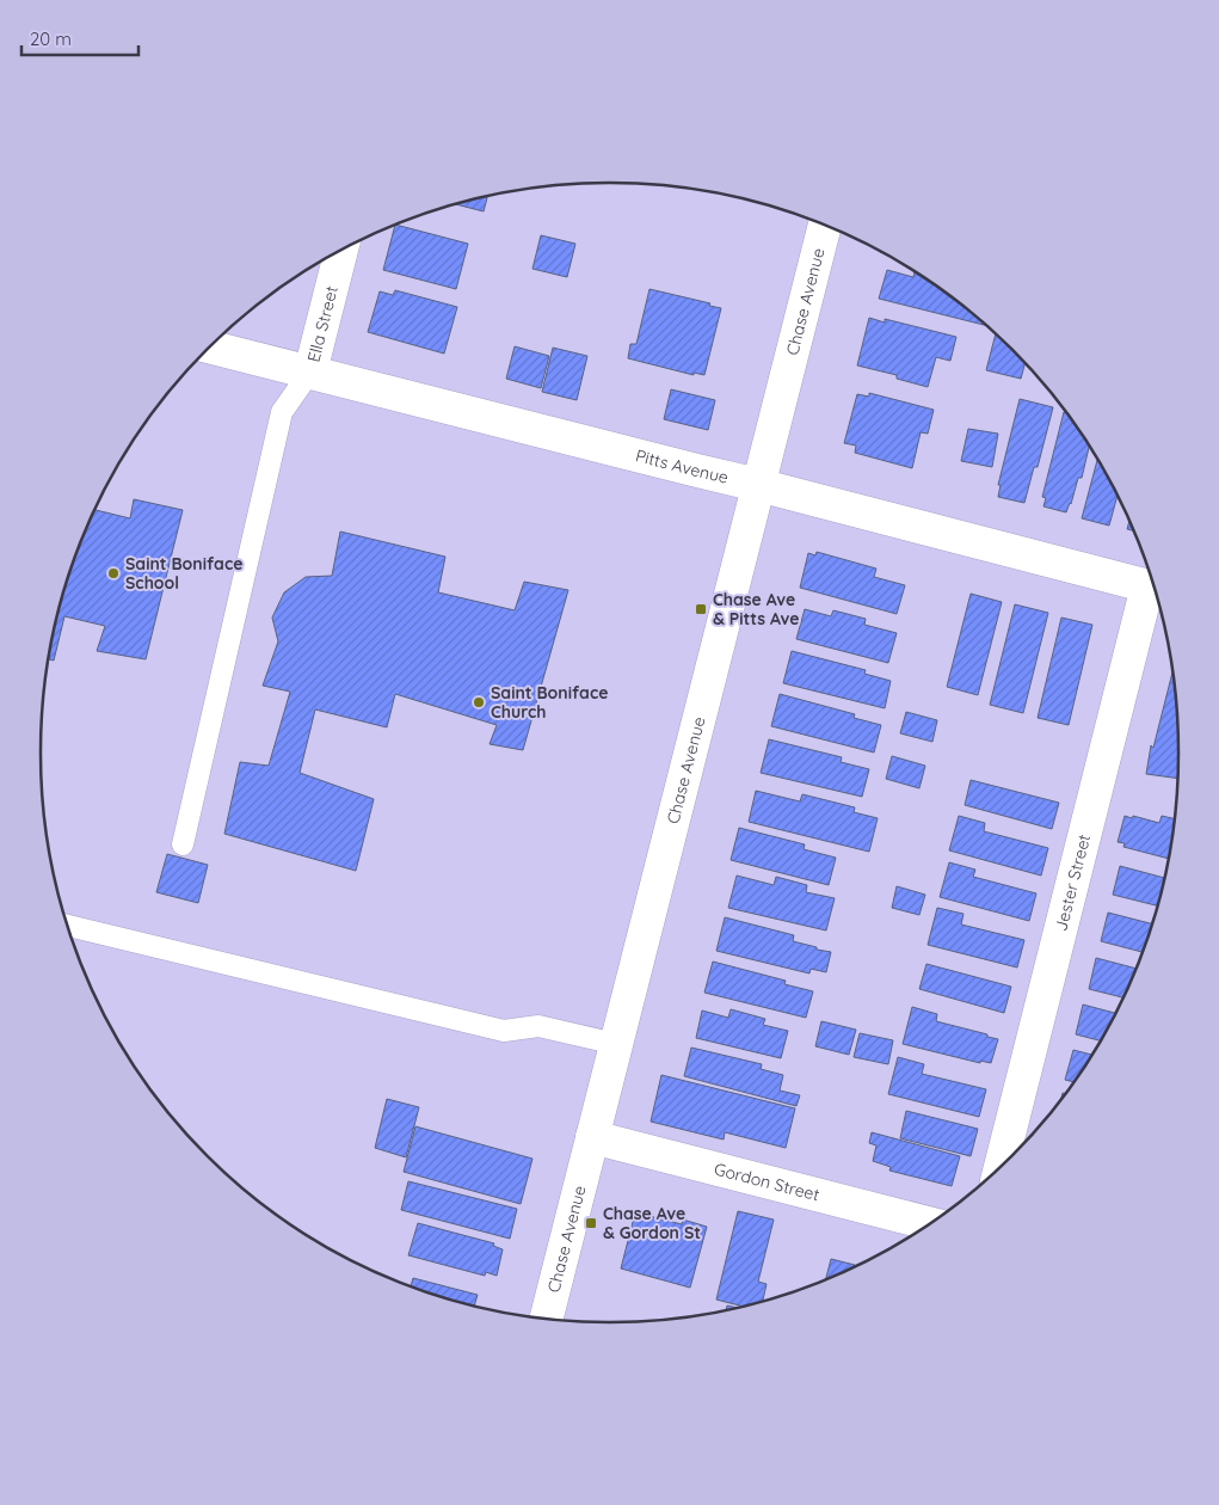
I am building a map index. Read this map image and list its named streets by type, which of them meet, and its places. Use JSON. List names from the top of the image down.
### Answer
{
  "streets": {
    "street": [
      "Chase Avenue",
      "Ella Street",
      "Pitts Avenue",
      "Jester Street",
      "Gordon Street"
    ]
  },
  "crossings": [
    ["Chase Avenue", "Pitts Avenue"],
    ["Chase Avenue", "Gordon Street"],
    ["Ella Street", "Pitts Avenue"]
  ],
  "places": {
    "other": ["Saint Boniface School", "Saint Boniface Church"],
    "transit": ["Chase Ave & Pitts Ave", "Chase Ave & Gordon St"]
  },
  "scale_bar": "20 m"
}
